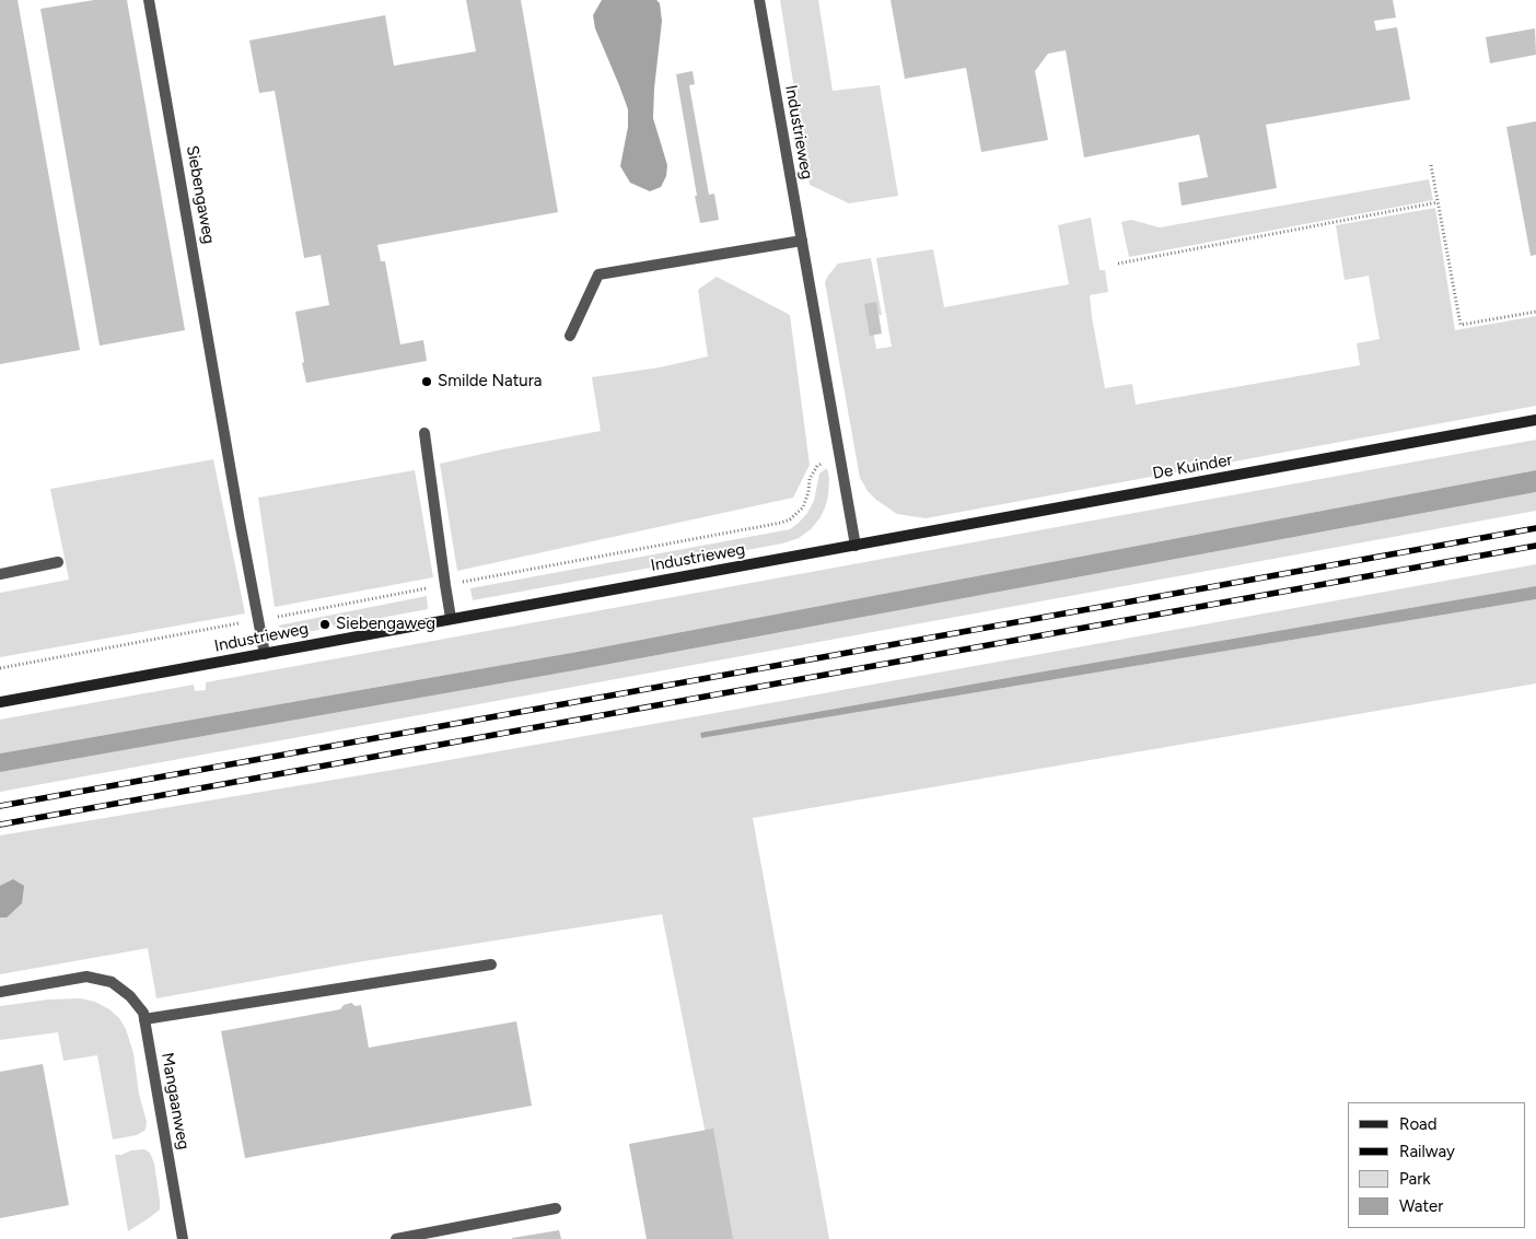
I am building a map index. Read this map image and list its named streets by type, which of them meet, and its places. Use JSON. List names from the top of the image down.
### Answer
{
  "streets": {
    "main road": ["Industrieweg", "De Kuinder"],
    "street": ["Siebengaweg", "Mangaanweg"]
  },
  "crossings": [
    ["Industrieweg", "Siebengaweg"],
    ["Industrieweg", "De Kuinder"]
  ],
  "places": ["Smilde Natura", "Siebengaweg"],
  "legend": [
    "Road",
    "Railway",
    "Park",
    "Water"
  ]
}
